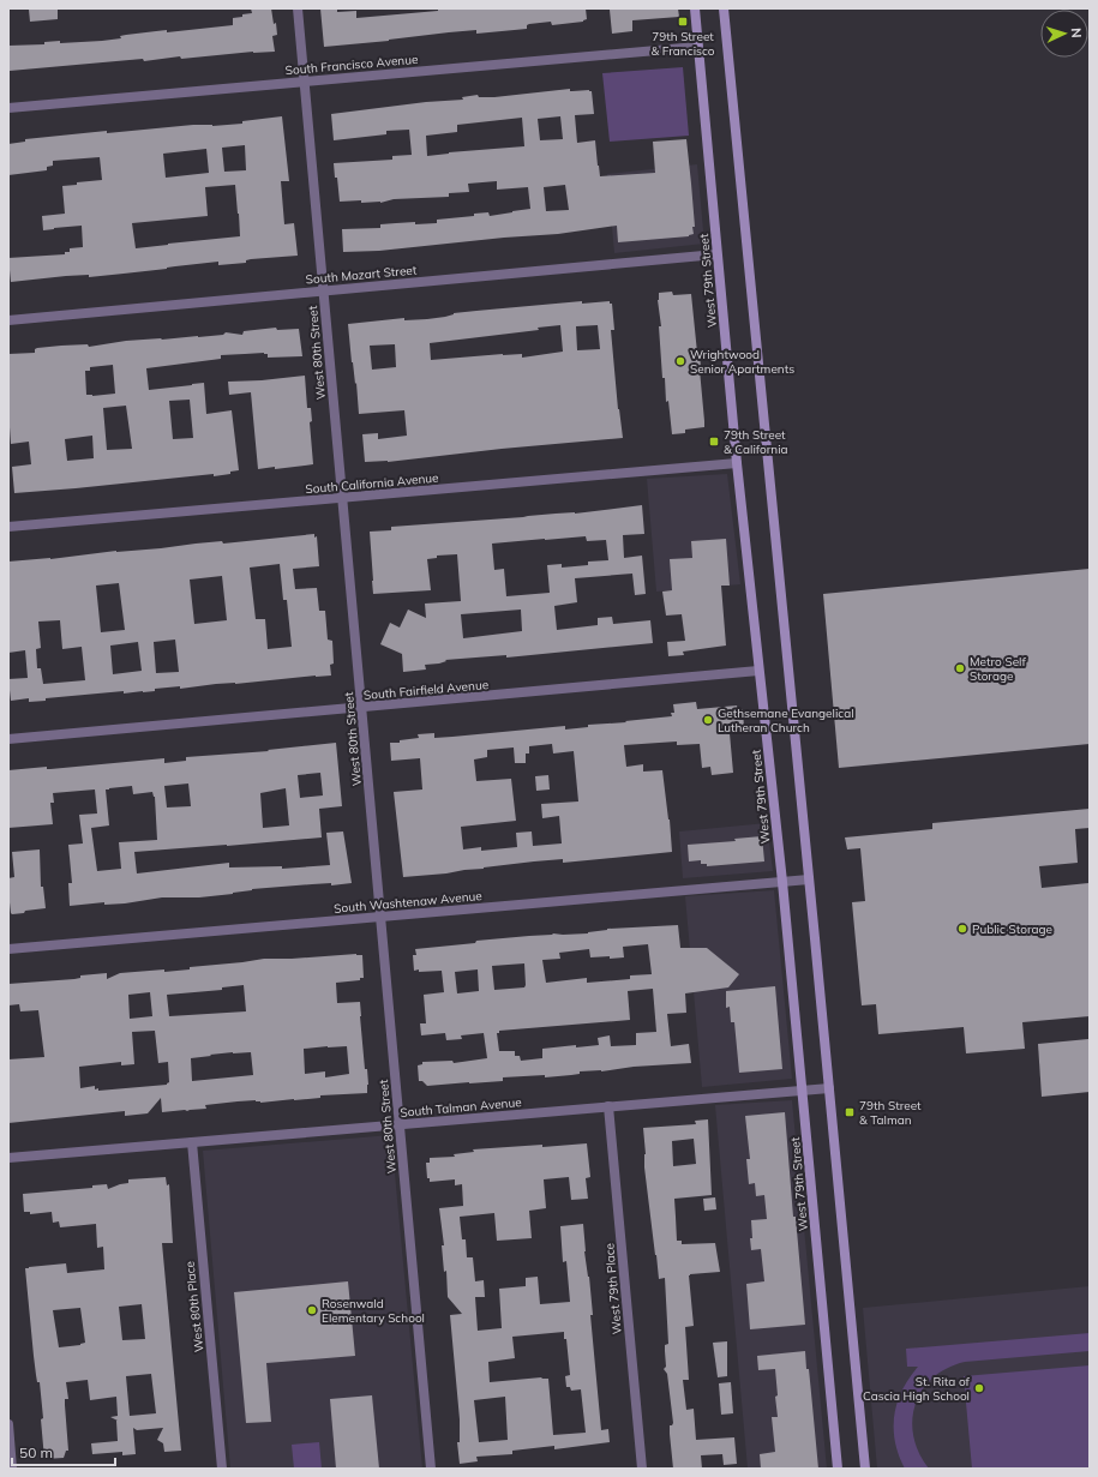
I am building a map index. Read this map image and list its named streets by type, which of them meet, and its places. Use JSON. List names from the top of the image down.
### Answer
{
  "streets": {
    "main road": ["West 79th Street"],
    "street": [
      "South Francisco Avenue",
      "South Mozart Street",
      "West 80th Street",
      "South California Avenue",
      "South Fairfield Avenue",
      "South Washtenaw Avenue",
      "South Talman Avenue",
      "West 79th Place",
      "West 80th Place"
    ]
  },
  "crossings": [
    ["South Francisco Avenue", "West 79th Street"],
    ["South Francisco Avenue", "West 80th Street"],
    ["South Mozart Street", "West 79th Street"],
    ["South Mozart Street", "West 80th Street"],
    ["West 79th Street", "South California Avenue"],
    ["West 79th Street", "South Fairfield Avenue"],
    ["West 79th Street", "South Washtenaw Avenue"],
    ["West 79th Street", "South Talman Avenue"],
    ["West 80th Street", "South California Avenue"],
    ["West 80th Street", "South Fairfield Avenue"],
    ["West 80th Street", "South Washtenaw Avenue"],
    ["West 80th Street", "South Talman Avenue"],
    ["South Talman Avenue", "West 79th Place"],
    ["South Talman Avenue", "West 80th Place"]
  ],
  "places": {
    "transit": ["79th Street & Francisco", "79th Street & California", "79th Street & Talman"],
    "other": [
      "Wrightwood Senior Apartments",
      "Metro Self Storage",
      "Gethsemane Evangelical Lutheran Church",
      "Public Storage",
      "Rosenwald Elementary School",
      "St. Rita of Cascia High School"
    ]
  },
  "scale_bar": "50 m",
  "north": "right"
}
